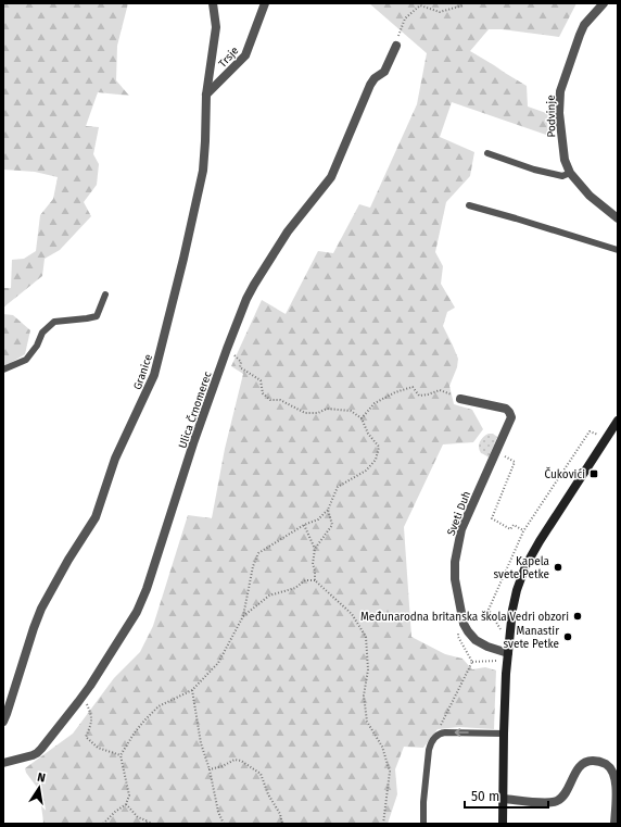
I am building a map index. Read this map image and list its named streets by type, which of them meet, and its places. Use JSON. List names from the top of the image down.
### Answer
{
  "streets": {
    "street": [
      "Trsje",
      "Podvinje",
      "Granice",
      "Ulica Črnomerec",
      "Sveti Duh"
    ]
  },
  "crossings": [
    ["Trsje", "Granice"]
  ],
  "places": {
    "transit": ["Čukovići"],
    "other": ["Kapela svete Petke", "Međunarodna britanska škola Vedri obzori", "Manastir svete Petke"]
  },
  "scale_bar": "50 m",
  "north": "top"
}
